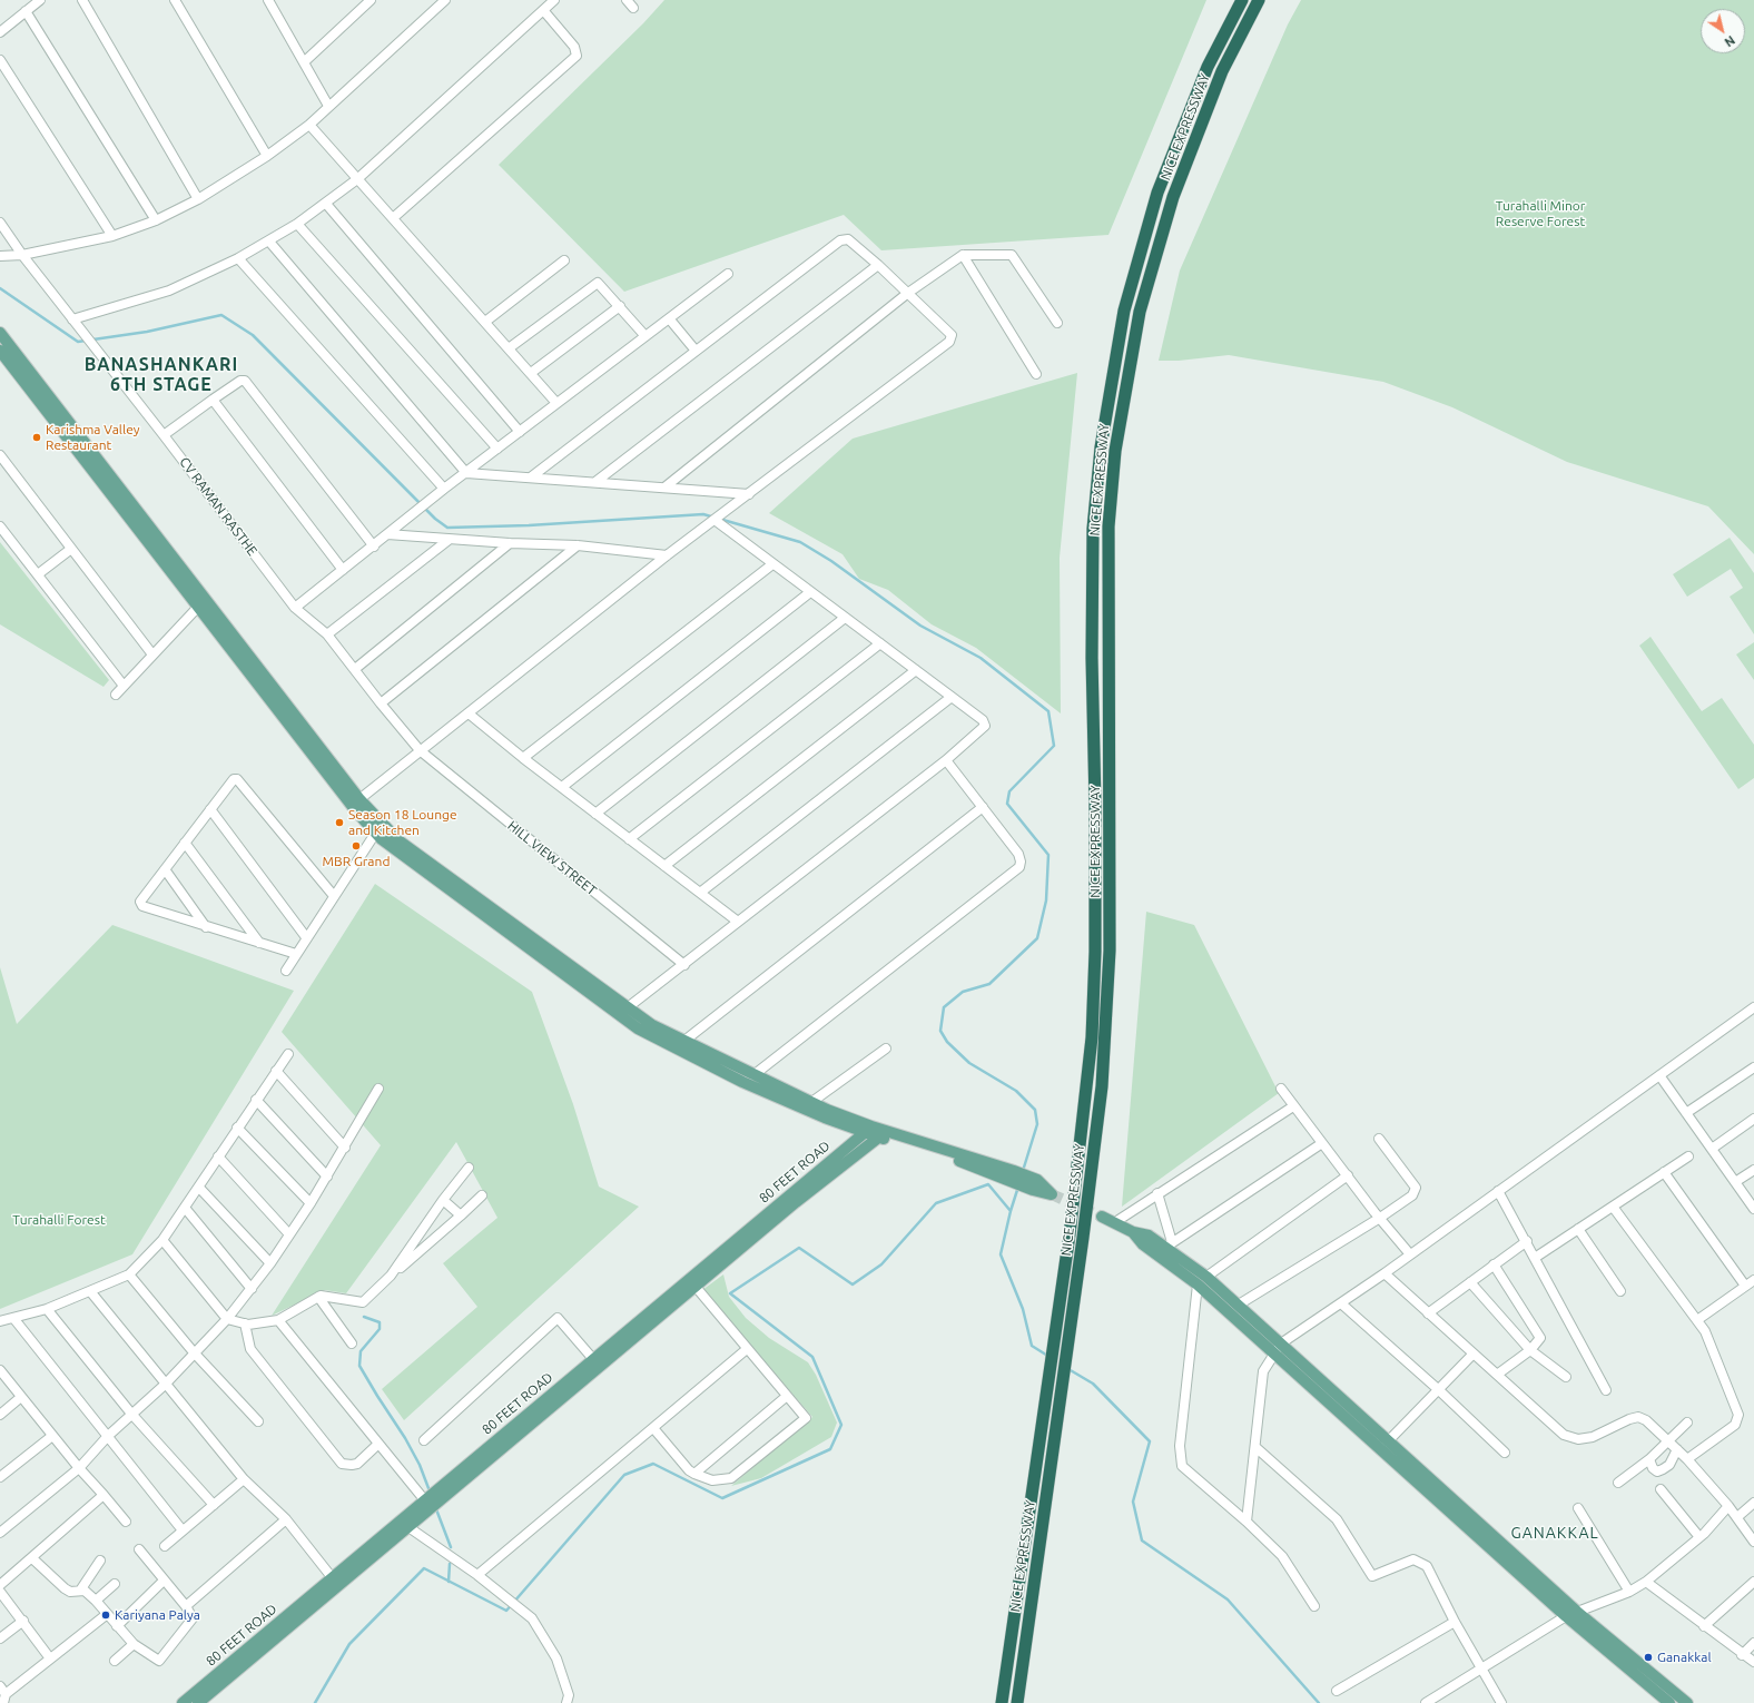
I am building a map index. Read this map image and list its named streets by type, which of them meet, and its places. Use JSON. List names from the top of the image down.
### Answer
{
  "streets": {
    "highway": ["NICE EXPRESSWAY"],
    "main road": ["80 FEET ROAD"],
    "street": ["CV RAMAN RASTHE", "HILL VIEW STREET"]
  },
  "crossings": [
    ["CV RAMAN RASTHE", "HILL VIEW STREET"]
  ],
  "districts": ["BANASHANKARI 6TH STAGE", "GANAKKAL"],
  "parks": ["Turahalli Minor Reserve Forest", "Turahalli Forest"],
  "places": [
    "Karishma Valley Restaurant",
    "Season 18 Lounge and Kitchen",
    "MBR Grand",
    "Kariyana Palya",
    "Ganakkal"
  ],
  "north": "bottom right"
}
